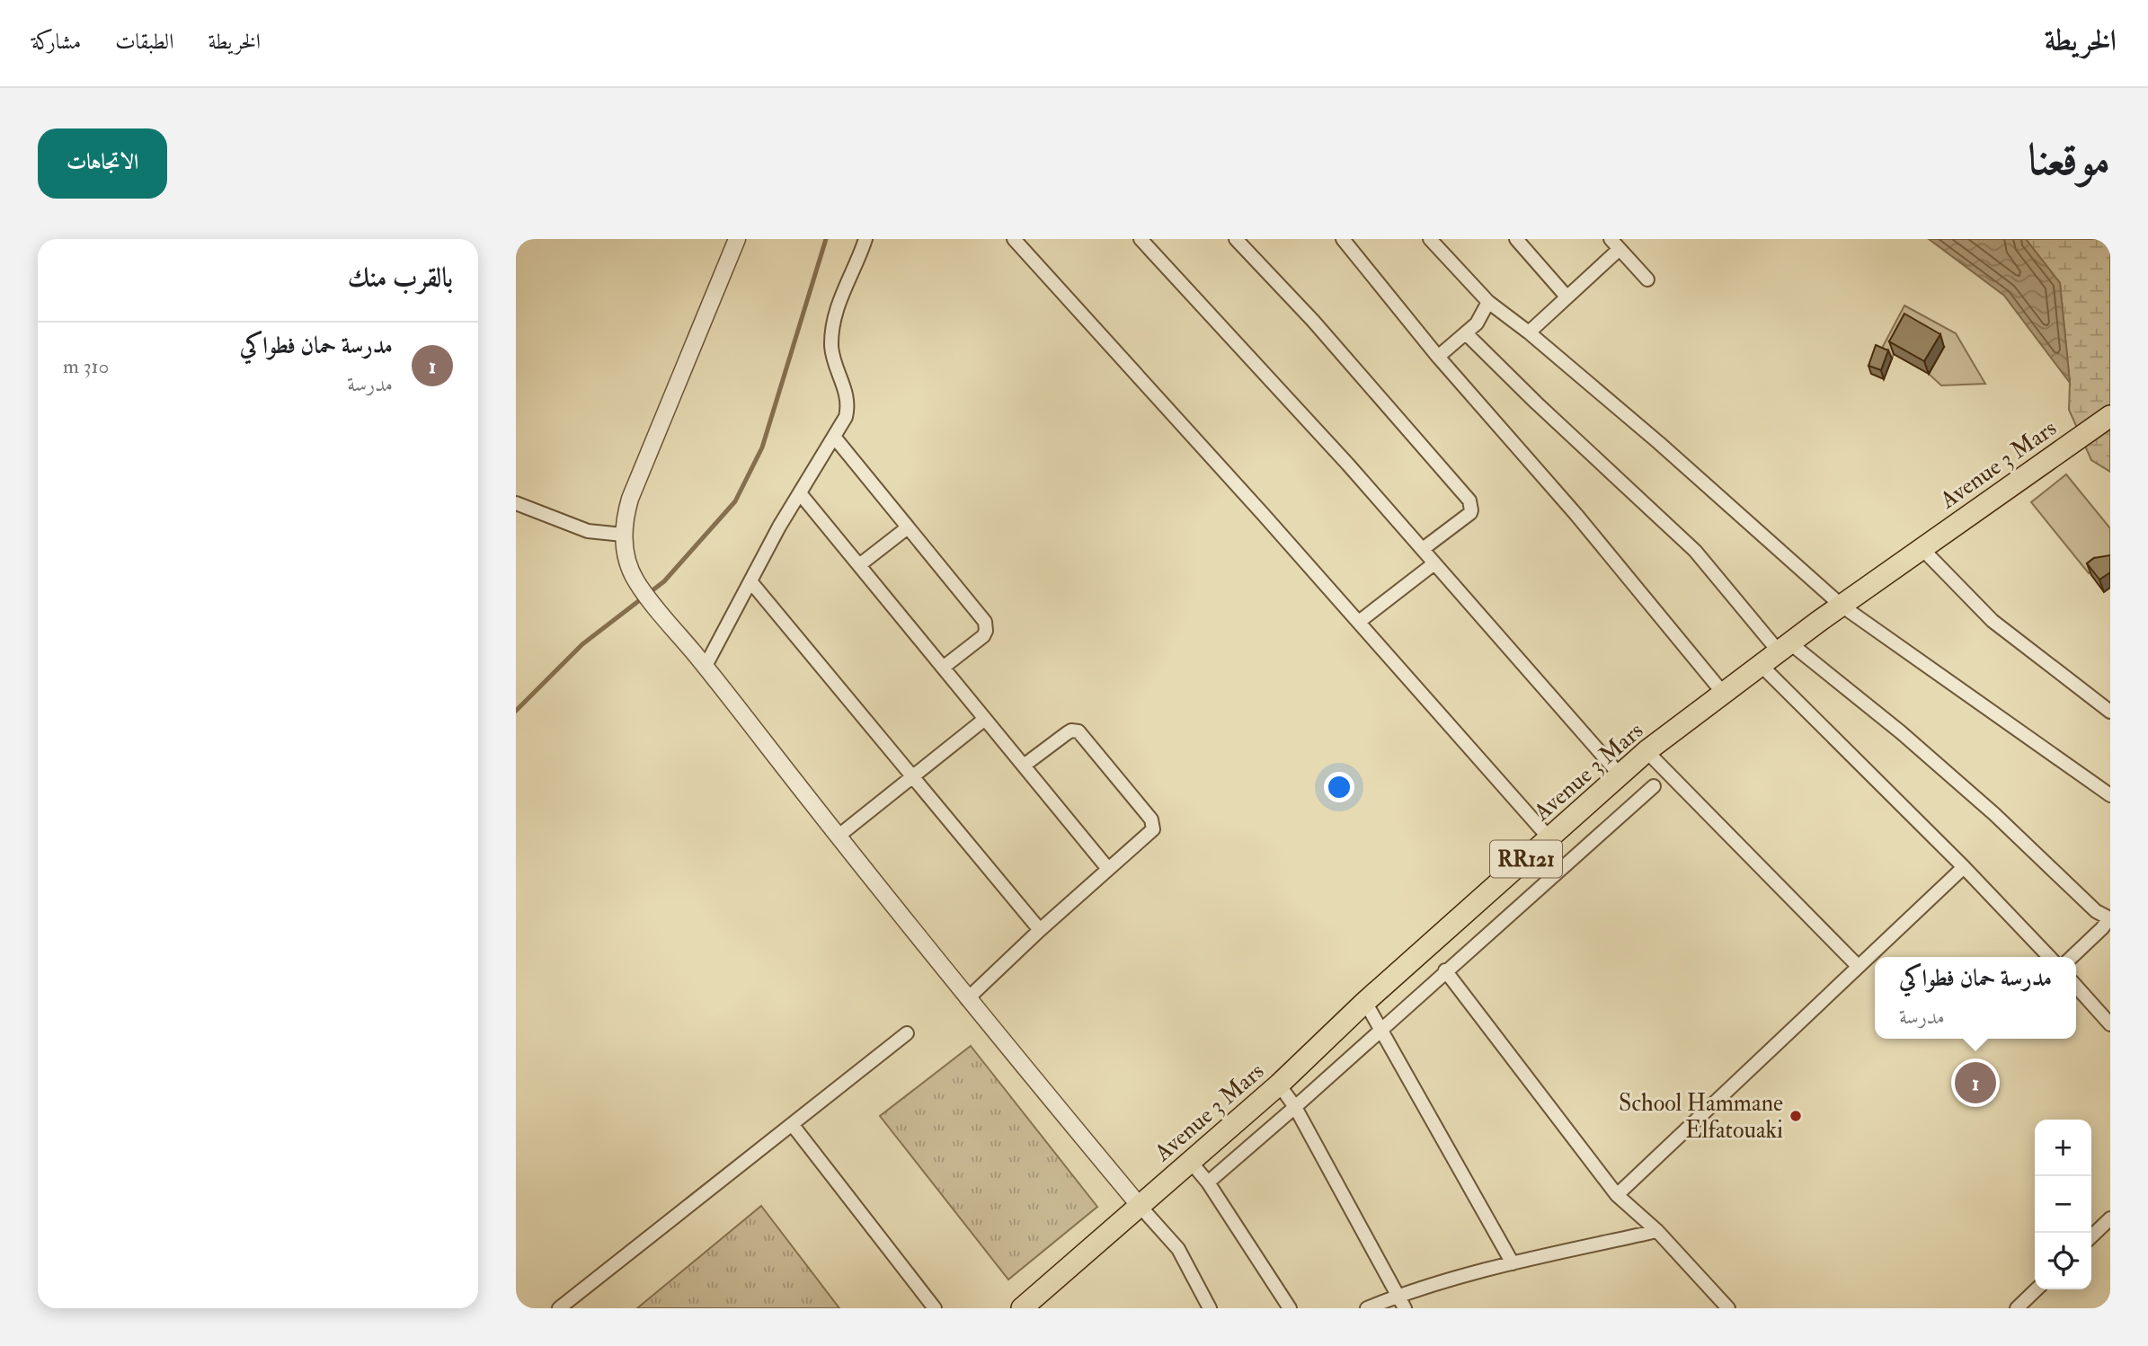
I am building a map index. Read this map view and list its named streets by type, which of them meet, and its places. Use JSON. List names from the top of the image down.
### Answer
{
  "streets": {
    "main road": ["Avenue 3 Mars", "RR121"]
  },
  "places": ["School Hammane Elfatouaki"],
  "page": {
    "header": "الخريطة",
    "nav": ["الخريطة", "الطبقات", "مشاركة"],
    "title": "موقعنا",
    "buttons": "الاتجاهات",
    "heading": "بالقرب منك",
    "list": [
      {
        "mark": "1",
        "name": "مدرسة حمان فطواكي",
        "note": "مدرسة",
        "value": "310 m"
      }
    ],
    "popup": ["مدرسة حمان فطواكي", "مدرسة"],
    "pins": "1",
    "map_buttons": ["+", "−"]
  }
}
